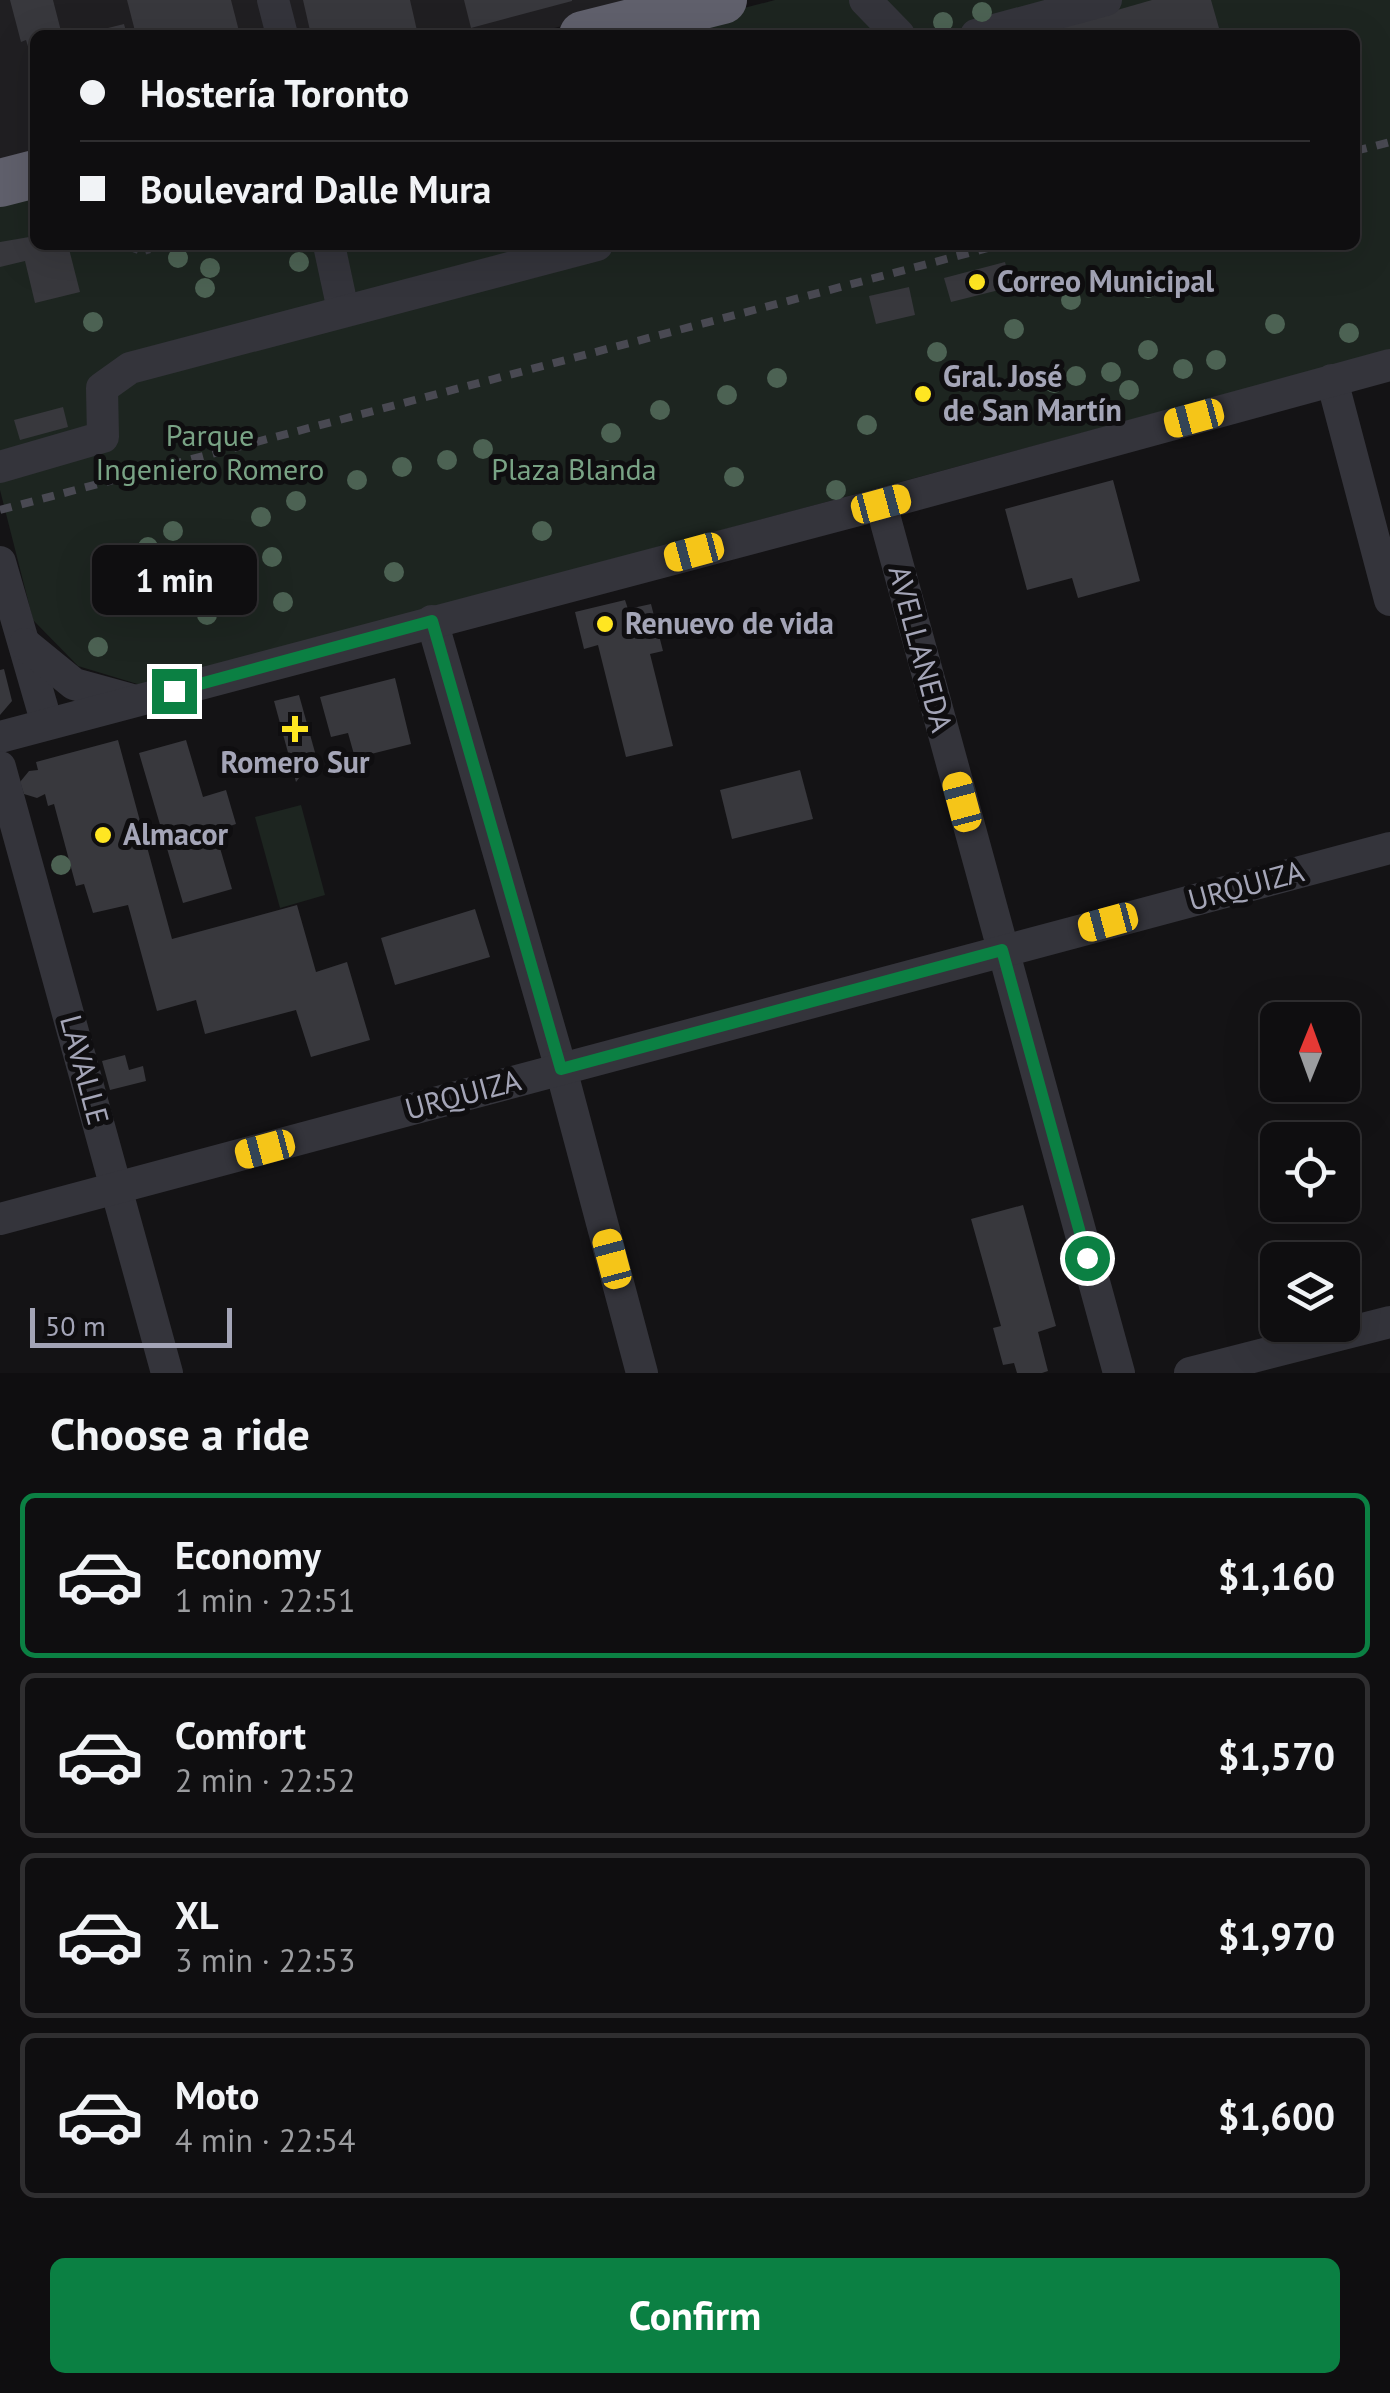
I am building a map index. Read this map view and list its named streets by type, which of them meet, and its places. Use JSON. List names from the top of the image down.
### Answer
{
  "streets": {
    "street": ["AVELLANEDA", "URQUIZA", "LAVALLE"]
  },
  "crossings": [
    ["AVELLANEDA", "URQUIZA"],
    ["URQUIZA", "LAVALLE"]
  ],
  "parks": ["Parque Ingeniero Romero", "Plaza Blanda"],
  "places": {
    "other": [
      "Correo Municipal",
      "Gral. José de San Martín",
      "Renuevo de vida",
      "Almacor"
    ],
    "health": ["Romero Sur"]
  },
  "scale_bar": "50 m",
  "north": "top",
  "page": {
    "banner": ["Hostería Toronto", "Boulevard Dalle Mura"],
    "bubble": "1 min",
    "scale": "50 m",
    "heading": "Choose a ride",
    "list": [
      {
        "name": "Economy",
        "note": "1 min · 22:51",
        "value": "$1,160"
      },
      {
        "name": "Comfort",
        "note": "2 min · 22:52",
        "value": "$1,570"
      },
      {
        "name": "XL",
        "note": "3 min · 22:53",
        "value": "$1,970"
      },
      {
        "name": "Moto",
        "note": "4 min · 22:54",
        "value": "$1,600"
      }
    ],
    "buttons": "Confirm"
  }
}
